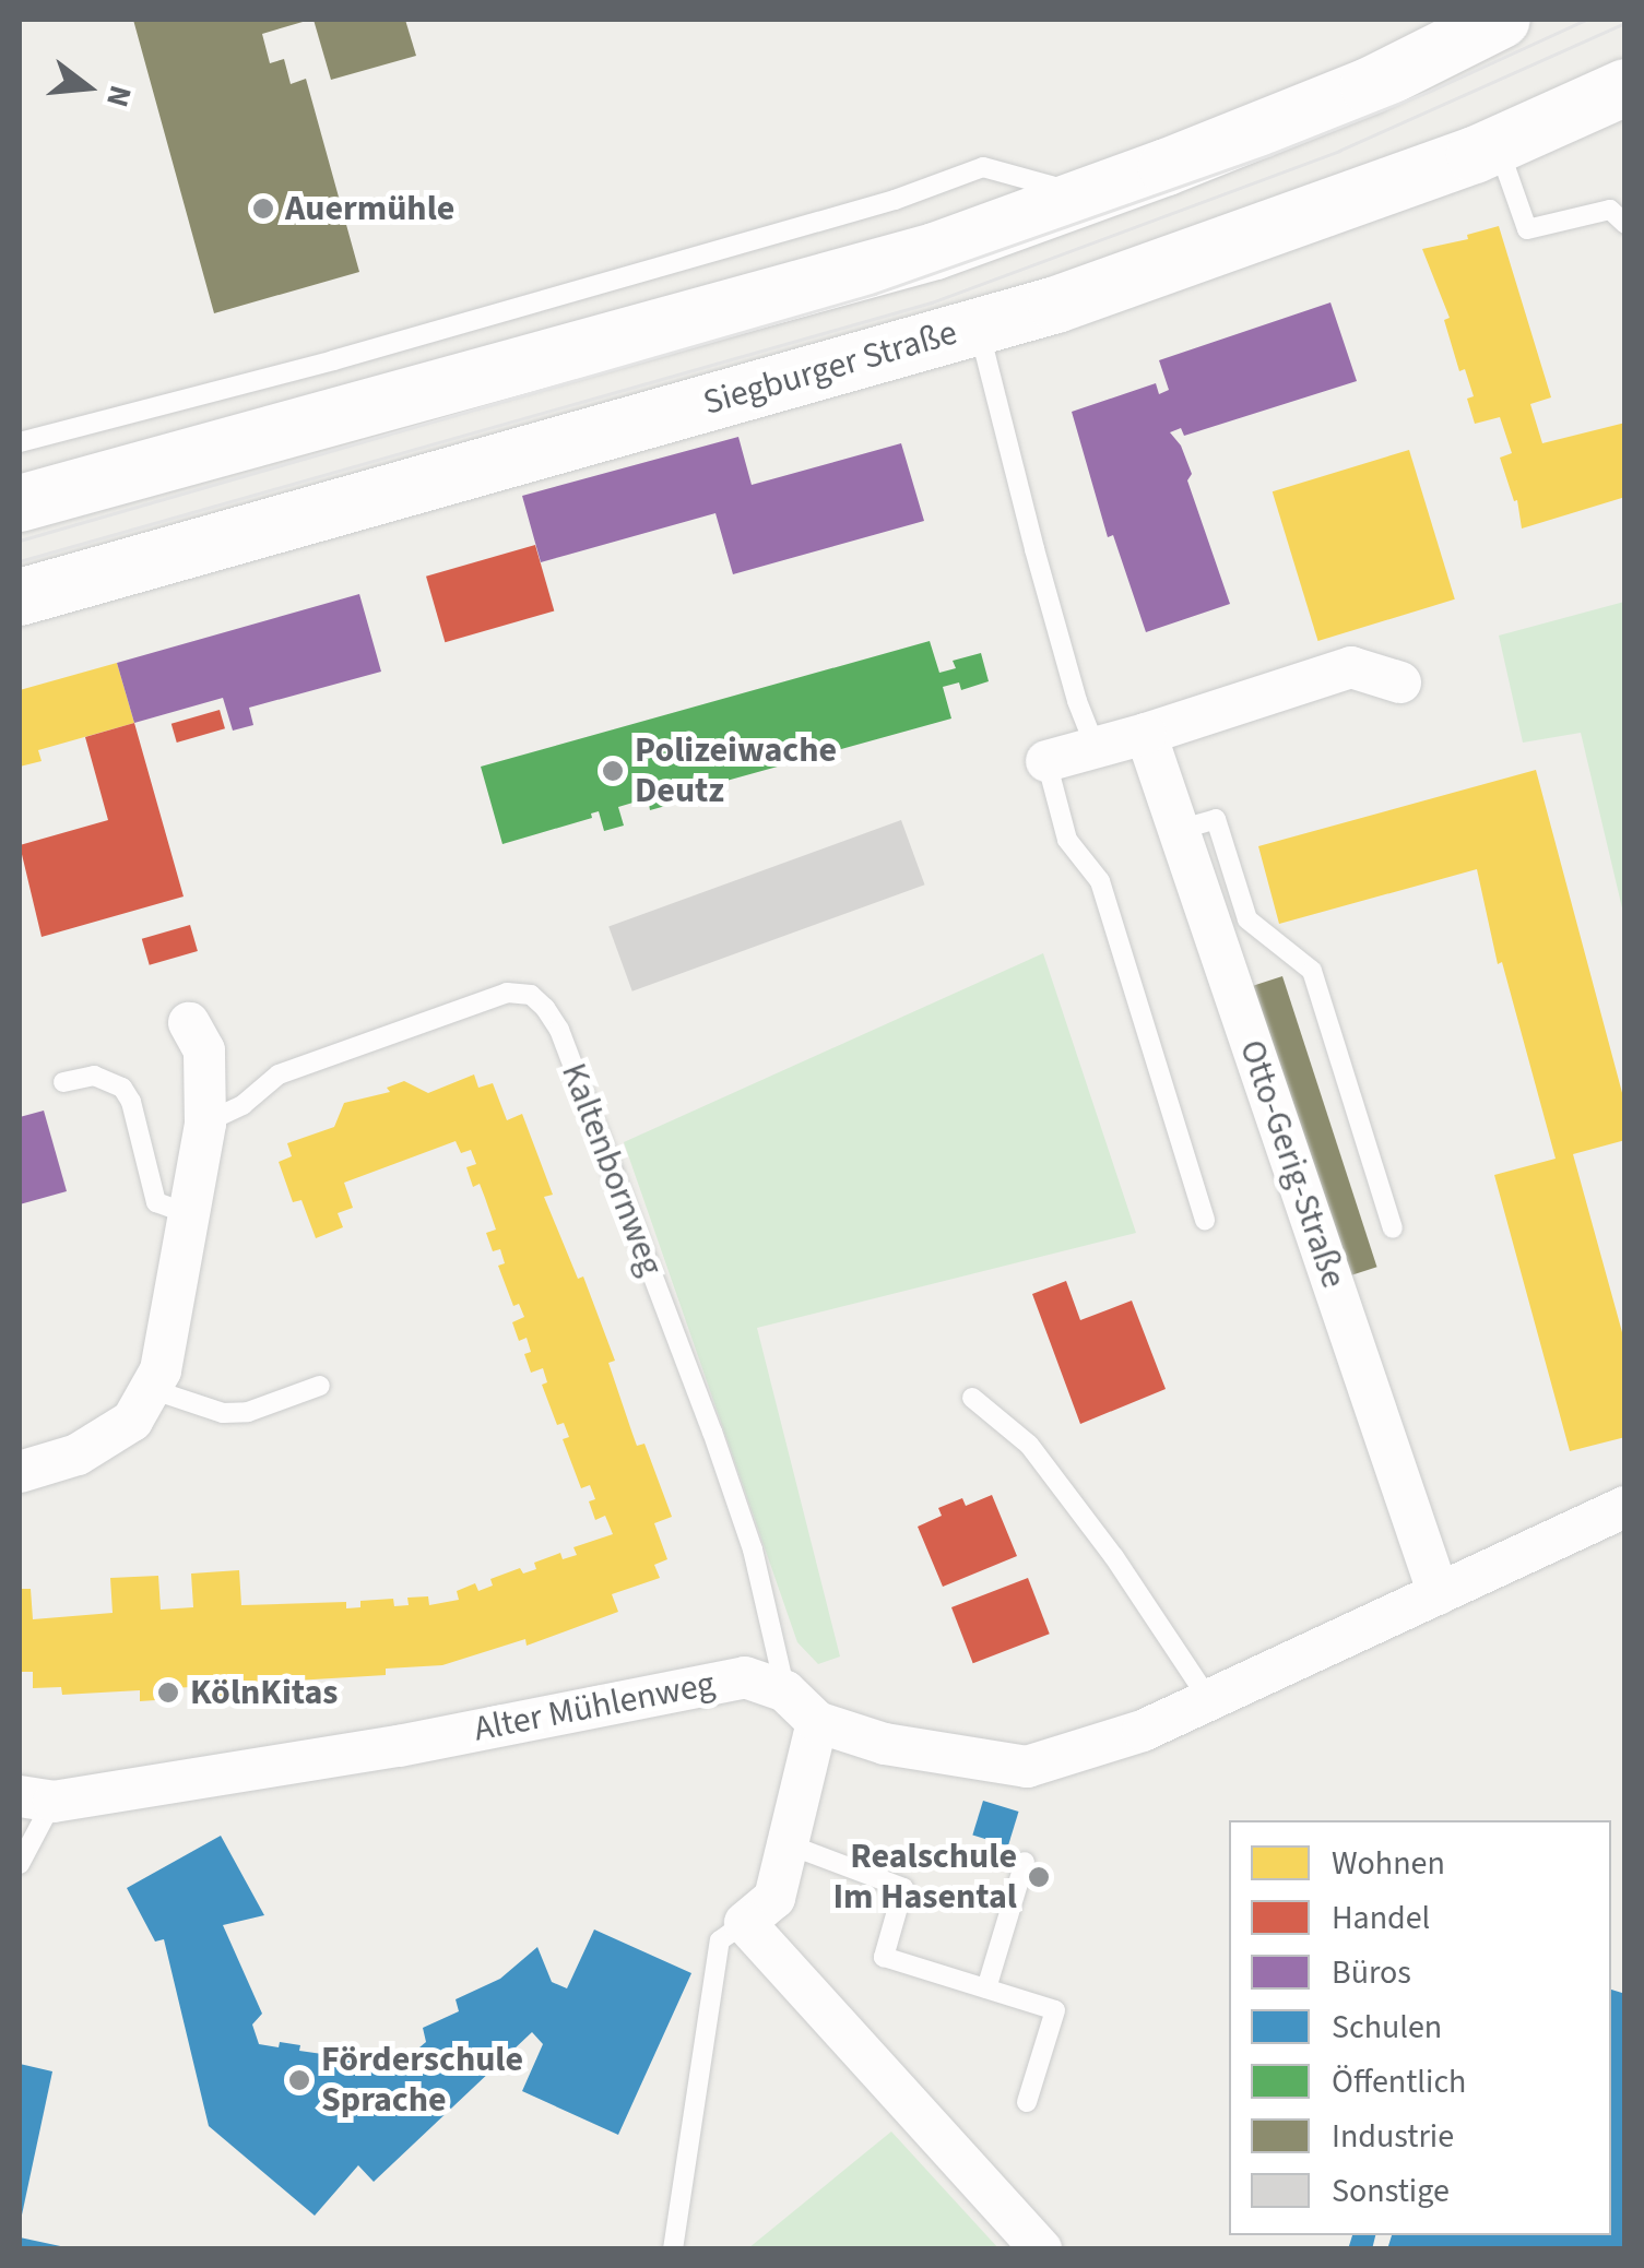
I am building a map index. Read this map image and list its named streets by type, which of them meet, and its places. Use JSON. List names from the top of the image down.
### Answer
{
  "streets": {
    "main road": ["Siegburger Straße"],
    "street": ["Otto-Gerig-Straße", "Alter Mühlenweg"],
    "lane": ["Kaltenbornweg"]
  },
  "crossings": [
    ["Otto-Gerig-Straße", "Alter Mühlenweg"],
    ["Kaltenbornweg", "Alter Mühlenweg"]
  ],
  "places": [
    "Auermühle",
    "Polizeiwache Deutz",
    "KölnKitas",
    "Realschule Im Hasental",
    "Förderschule Sprache"
  ],
  "legend": [
    "Wohnen",
    "Handel",
    "Büros",
    "Schulen",
    "Öffentlich",
    "Industrie",
    "Sonstige"
  ],
  "north": "right"
}
